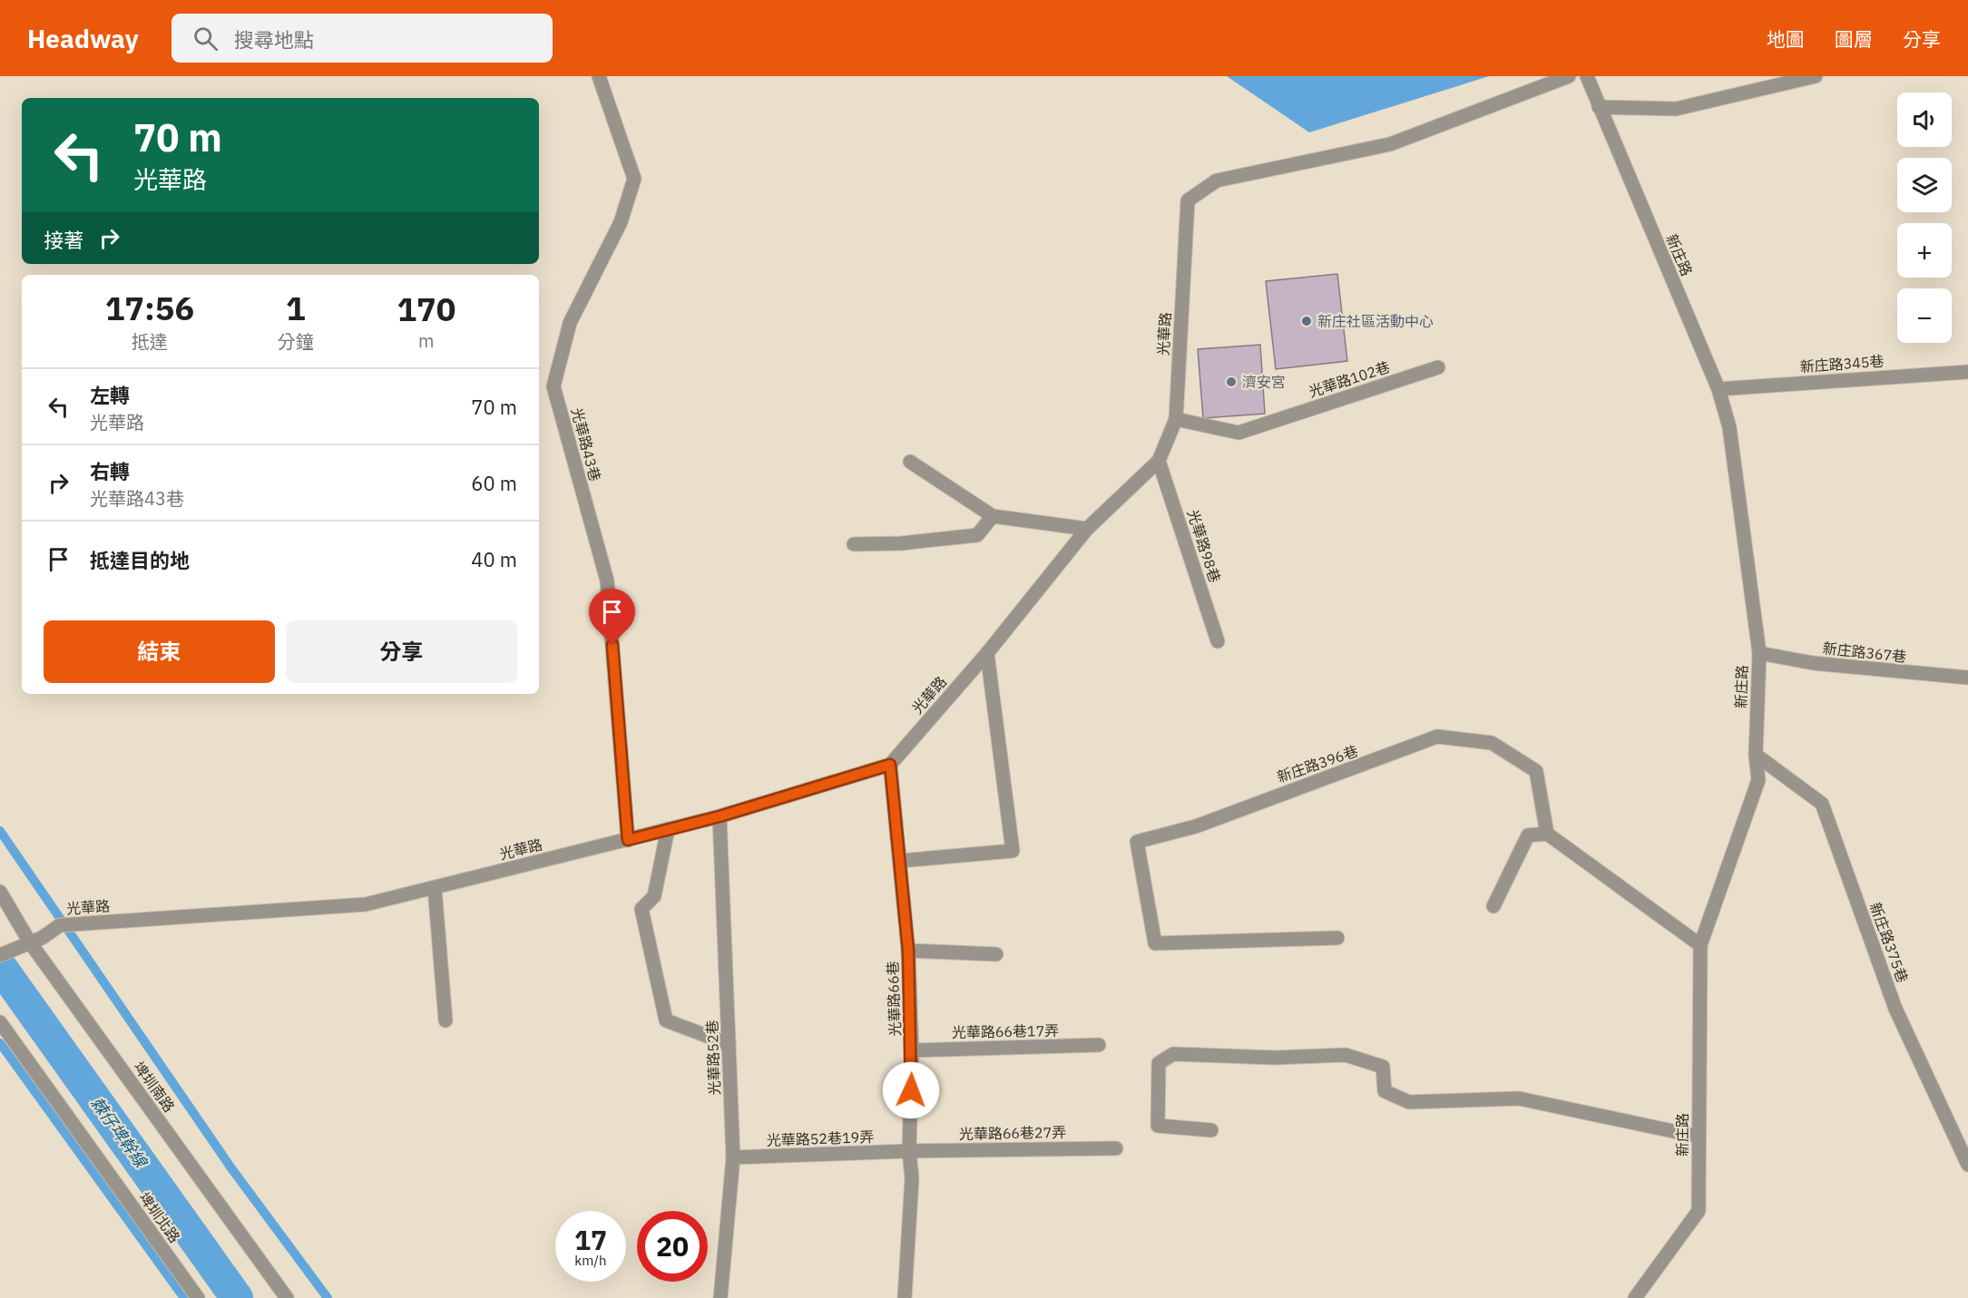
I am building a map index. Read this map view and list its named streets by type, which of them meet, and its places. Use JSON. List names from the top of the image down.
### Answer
{
  "streets": {
    "street": [
      "新庄路",
      "光華路",
      "新庄路345巷",
      "光華路102巷",
      "光華路43巷",
      "光華路98巷",
      "新庄路367巷",
      "新庄路396巷",
      "新庄路375巷",
      "光華路66巷",
      "光華路66巷17弄",
      "光華路52巷",
      "埤圳南路",
      "光華路66巷27弄",
      "光華路52巷19弄",
      "埤圳北路"
    ]
  },
  "crossings": [
    ["新庄路", "新庄路345巷"],
    ["新庄路", "新庄路367巷"],
    ["新庄路", "新庄路375巷"],
    ["光華路", "光華路102巷"],
    ["光華路", "光華路43巷"],
    ["光華路", "光華路98巷"],
    ["光華路", "光華路66巷"],
    ["光華路", "光華路52巷"],
    ["光華路", "埤圳南路"],
    ["光華路66巷", "光華路66巷17弄"],
    ["光華路66巷", "光華路66巷27弄"],
    ["光華路66巷", "光華路52巷19弄"],
    ["光華路52巷", "光華路52巷19弄"],
    ["光華路66巷27弄", "光華路52巷19弄"]
  ],
  "water": ["棘仔埤幹線"],
  "places": ["新庄社區活動中心", "濟安宮"],
  "page": {
    "header": "Headway",
    "search": "搜尋地點",
    "nav": ["地圖", "圖層", "分享"],
    "map_buttons": ["+", "−"],
    "turn": ["70 m", "光華路"],
    "then": "接著",
    "eta": [
      "17:56",
      "抵達",
      "1",
      "分鐘",
      "170",
      "m"
    ],
    "list": [
      {
        "name": "左轉",
        "note": "光華路",
        "value": "70 m"
      },
      {
        "name": "右轉",
        "note": "光華路43巷",
        "value": "60 m"
      },
      {
        "name": "抵達目的地",
        "value": "40 m"
      }
    ],
    "buttons": ["結束", "分享"],
    "speed": "17 km/h",
    "limit": "20"
  }
}
